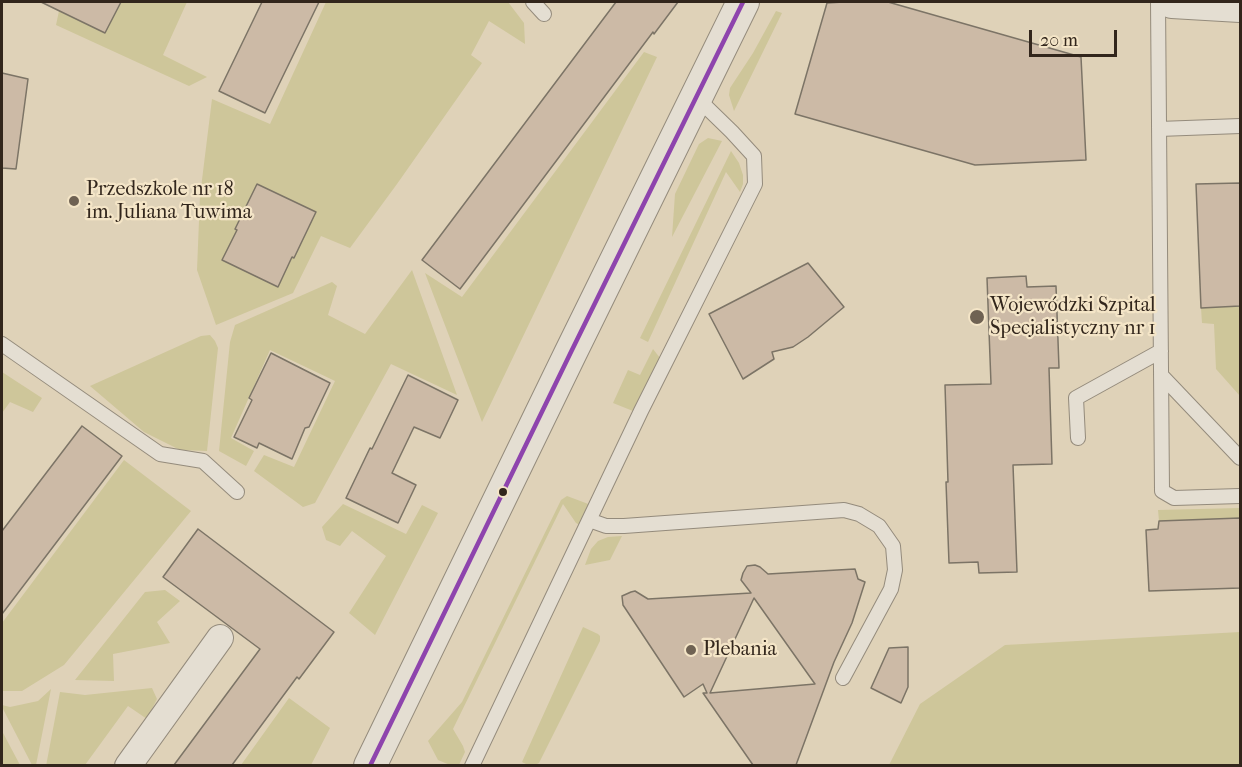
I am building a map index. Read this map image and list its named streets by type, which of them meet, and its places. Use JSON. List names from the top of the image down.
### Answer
{
  "places": ["Przedszkole nr 18 im. Juliana Tuwima", "Wojewódzki Szpital Specjalistyczny nr 1", "Plebania"],
  "scale_bar": "20 m"
}
